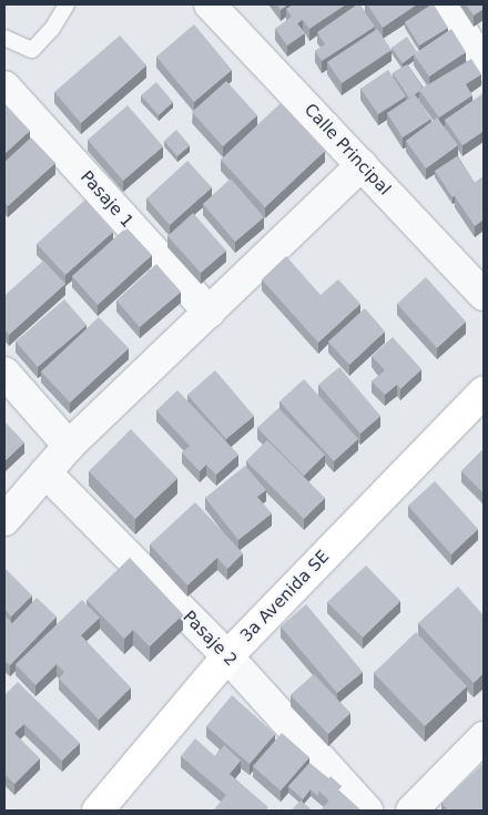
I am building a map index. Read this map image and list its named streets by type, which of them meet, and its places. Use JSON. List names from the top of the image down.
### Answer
{
  "streets": {
    "street": [
      "Calle Principal",
      "Pasaje 1",
      "3a Avenida SE",
      "Pasaje 2"
    ]
  },
  "crossings": [
    ["3a Avenida SE", "Pasaje 2"]
  ]
}
